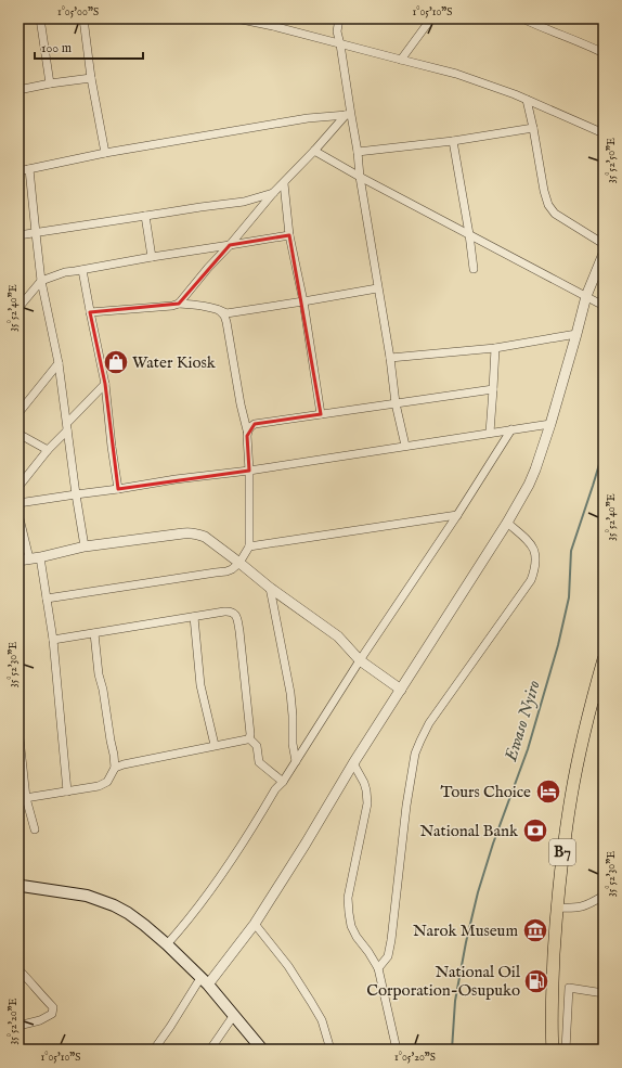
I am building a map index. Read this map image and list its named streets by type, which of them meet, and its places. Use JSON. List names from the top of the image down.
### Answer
{
  "streets": {
    "highway": ["B7"]
  },
  "water": ["Ewaso Nyiro"],
  "places": {
    "shop": ["Water Kiosk"],
    "hotel": ["Tours Choice"],
    "bank": ["National Bank"],
    "museum": ["Narok Museum"],
    "fuel station": ["National Oil Corporation-Osupuko"]
  },
  "scale_bar": "100 m",
  "coordinates": [
    "1°05'00\"S",
    "1°05'10\"S",
    "35°52'50\"E",
    "35°52'40\"E",
    "35°52'30\"E",
    "35°52'20\"E",
    "1°05'20\"S"
  ]
}
